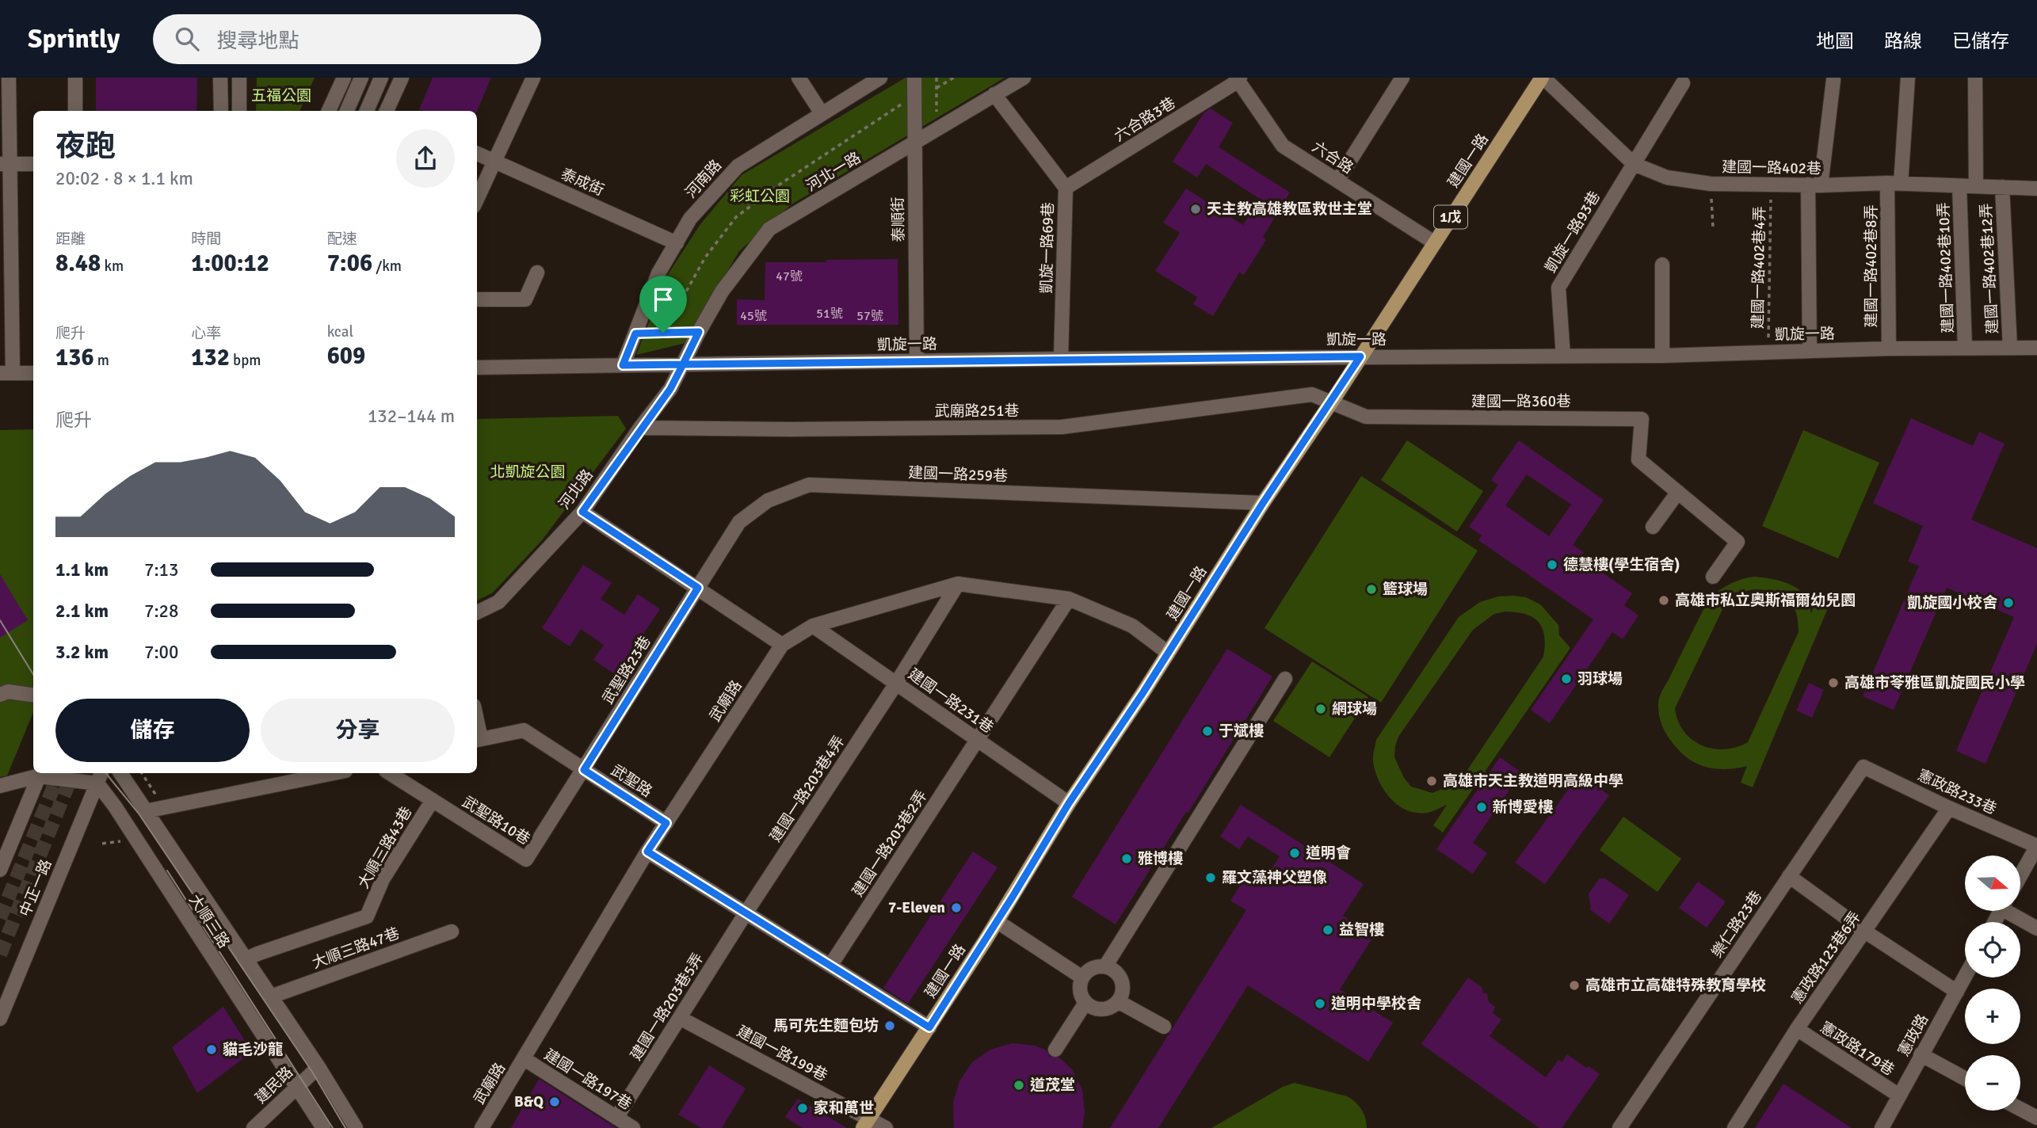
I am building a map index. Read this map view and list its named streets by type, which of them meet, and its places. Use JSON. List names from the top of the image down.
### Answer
{
  "streets": {
    "main road": ["建國一路", "1戊"],
    "street": [
      "六合路3巷",
      "六合路",
      "建國一路402巷",
      "河北一路",
      "河南路",
      "泰成街",
      "泰順街",
      "凱旋一路93巷",
      "凱旋一路69巷",
      "建國一路402巷8弄",
      "建國一路402巷10弄",
      "建國一路402巷12弄",
      "凱旋一路",
      "建國一路360巷",
      "武廟路251巷",
      "建國一路259巷",
      "河北路",
      "武聖路23巷",
      "武廟路",
      "建國一路231巷",
      "武聖路",
      "建國一路203巷4弄",
      "憲政路233巷",
      "武聖路10巷",
      "建國一路203巷2弄",
      "大順三路43巷",
      "中正一路",
      "大順三路",
      "樂仁路23巷",
      "大順三路47巷",
      "憲政路123巷6弄",
      "建國一路203巷5弄",
      "憲政路",
      "憲政路179巷",
      "建國一路199巷",
      "建國一路197巷",
      "建民路"
    ],
    "path": ["建國一路402巷4弄"]
  },
  "crossings": [
    ["六合路3巷", "六合路"],
    ["六合路3巷", "凱旋一路69巷"],
    ["六合路", "建國一路"],
    ["建國一路", "建國一路402巷"],
    ["建國一路", "凱旋一路"],
    ["建國一路", "建國一路360巷"],
    ["建國一路", "建國一路259巷"],
    ["建國一路", "武廟路"],
    ["建國一路", "建國一路231巷"],
    ["建國一路", "建國一路199巷"],
    ["建國一路402巷", "凱旋一路93巷"],
    ["建國一路402巷", "建國一路402巷8弄"],
    ["建國一路402巷", "建國一路402巷4弄"],
    ["建國一路402巷", "建國一路402巷10弄"],
    ["建國一路402巷", "建國一路402巷12弄"],
    ["河北一路", "泰順街"],
    ["河北一路", "凱旋一路69巷"],
    ["河北一路", "凱旋一路"],
    ["河北一路", "河北路"],
    ["河南路", "泰成街"],
    ["河南路", "凱旋一路"],
    ["泰順街", "凱旋一路"],
    ["凱旋一路93巷", "凱旋一路"],
    ["凱旋一路69巷", "凱旋一路"],
    ["建國一路402巷8弄", "凱旋一路"],
    ["建國一路402巷4弄", "凱旋一路"],
    ["建國一路402巷10弄", "凱旋一路"],
    ["建國一路402巷12弄", "凱旋一路"],
    ["凱旋一路", "河北路"],
    ["建國一路360巷", "武廟路251巷"],
    ["武廟路251巷", "河北路"],
    ["建國一路259巷", "武聖路23巷"],
    ["武聖路23巷", "武聖路"],
    ["武聖路23巷", "武聖路10巷"],
    ["武廟路", "建國一路231巷"],
    ["武廟路", "武聖路"],
    ["武廟路", "建國一路203巷4弄"],
    ["武廟路", "建國一路203巷2弄"],
    ["武廟路", "建國一路197巷"],
    ["建國一路231巷", "建國一路203巷4弄"],
    ["建國一路231巷", "建國一路203巷2弄"],
    ["武聖路", "武聖路10巷"],
    ["建國一路203巷4弄", "建國一路203巷5弄"],
    ["憲政路233巷", "樂仁路23巷"],
    ["憲政路233巷", "憲政路123巷6弄"],
    ["武聖路10巷", "大順三路43巷"],
    ["大順三路43巷", "大順三路"],
    ["中正一路", "大順三路"],
    ["大順三路", "大順三路47巷"],
    ["大順三路", "建民路"],
    ["憲政路123巷6弄", "憲政路179巷"],
    ["建國一路203巷5弄", "建國一路199巷"],
    ["建國一路203巷5弄", "建國一路197巷"],
    ["憲政路", "憲政路179巷"]
  ],
  "parks": ["五福公園", "彩虹公園", "北凱旋公園"],
  "places": [
    "天主教高雄教區救世主堂",
    "德慧樓(學生宿舍)",
    "籃球場",
    "高雄市私立奧斯福爾幼兒園",
    "凱旋國小校舍",
    "羽球場",
    "高雄市苓雅區凱旋國民小學",
    "網球場",
    "于斌樓",
    "高雄市天主教道明高級中學",
    "新博愛樓",
    "道明會",
    "雅博樓",
    "羅文藻神父塑像",
    "7-Eleven",
    "益智樓",
    "高雄市立高雄特殊教育學校",
    "道明中學校舍",
    "馬可先生麵包坊",
    "貓毛沙龍",
    "道茂堂",
    "B&Q",
    "家和萬世"
  ],
  "house_numbers": [
    "47號",
    "51號",
    "45號",
    "57號"
  ],
  "north": "right",
  "page": {
    "header": "Sprintly",
    "search": "搜尋地點",
    "nav": ["地圖", "路線", "已儲存"],
    "heading": ["夜跑", "20:02 · 8 × 1.1 km"],
    "stats": [
      ["距離", "8.48 km"],
      ["時間", "1:00:12"],
      ["配速", "7:06 /km"],
      ["爬升", "136 m"],
      ["心率", "132 bpm"],
      ["kcal", "609"]
    ],
    "chart": ["爬升", "132–144 m"],
    "list": [
      {
        "name": "1.1 km",
        "note": "7:13"
      },
      {
        "name": "2.1 km",
        "note": "7:28"
      },
      {
        "name": "3.2 km",
        "note": "7:00"
      }
    ],
    "buttons": ["儲存", "分享"],
    "map_buttons": ["+", "−"]
  }
}
